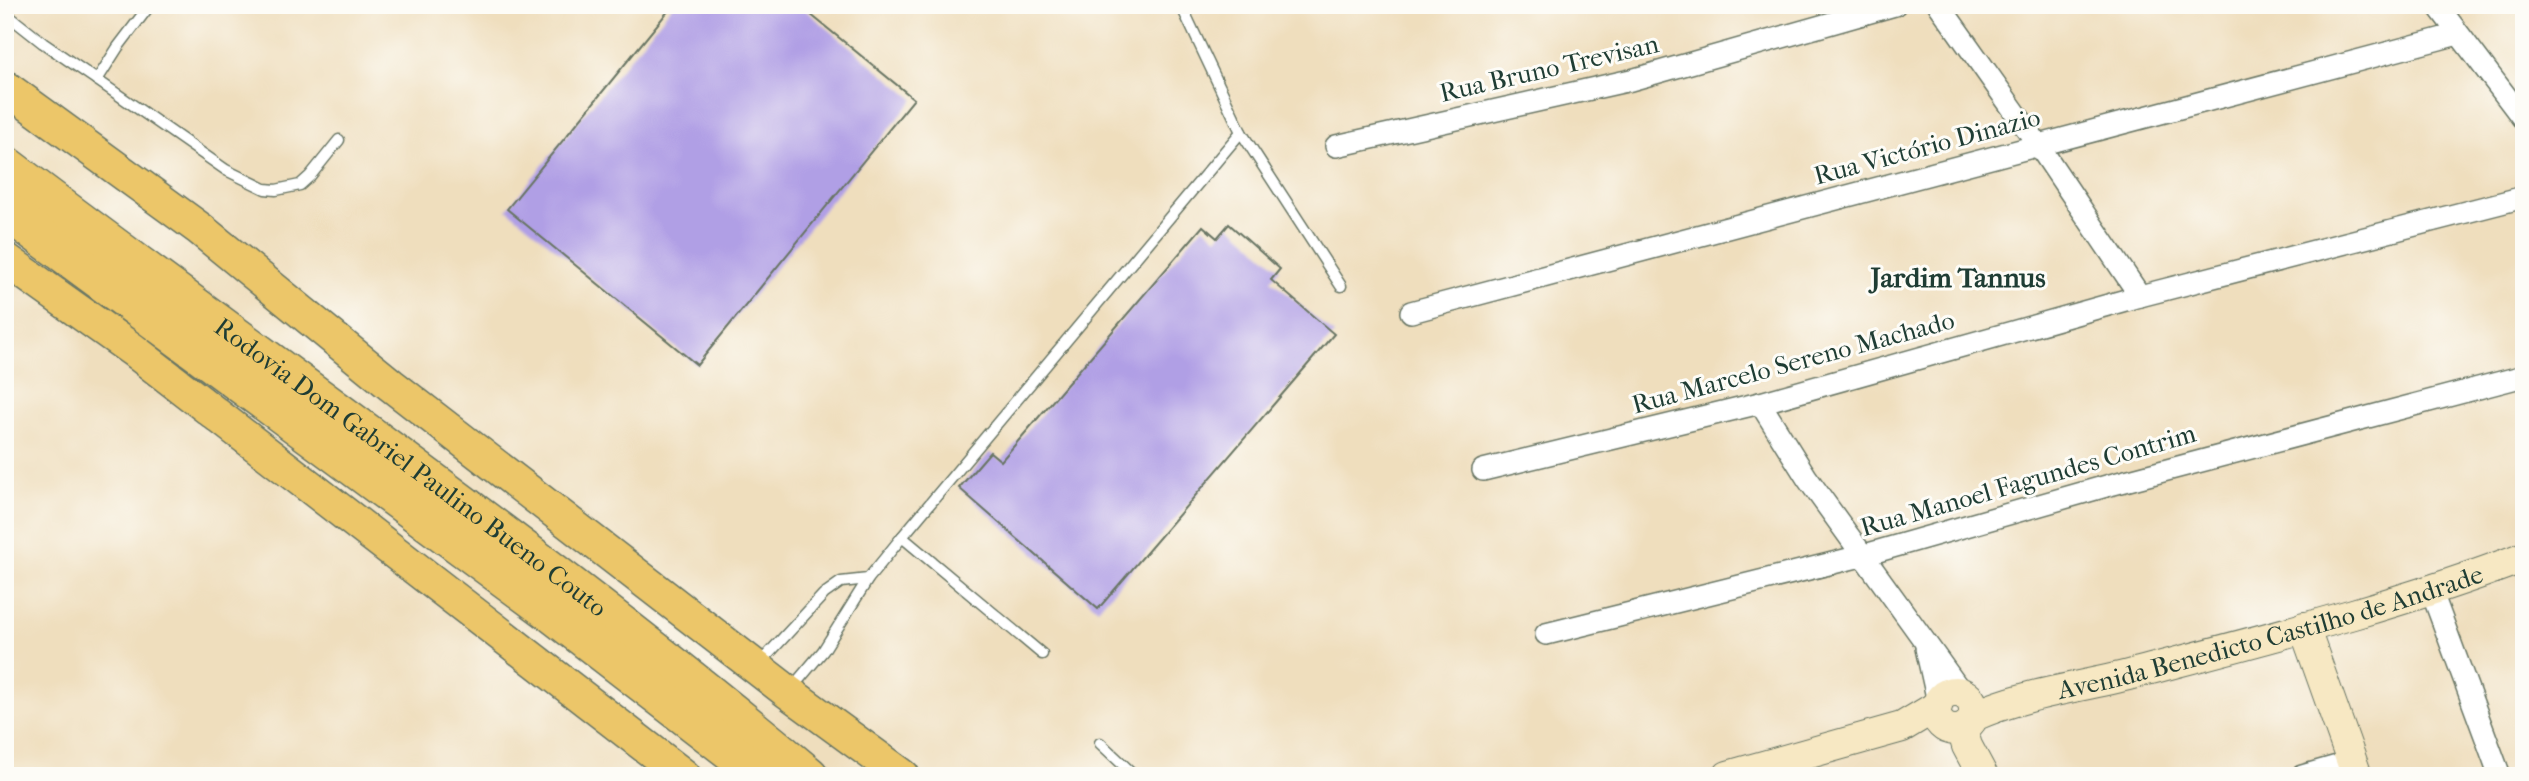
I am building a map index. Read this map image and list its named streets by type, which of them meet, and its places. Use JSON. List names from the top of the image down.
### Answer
{
  "streets": {
    "highway": ["Rodovia Dom Gabriel Paulino Bueno Couto"],
    "main road": ["Avenida Benedicto Castilho de Andrade"],
    "street": [
      "Rua Bruno Trevisan",
      "Rua Victório Dinazio",
      "Rua Marcelo Sereno Machado",
      "Rua Manoel Fagundes Contrim"
    ]
  },
  "districts": ["Jardim Tannus"]
}
